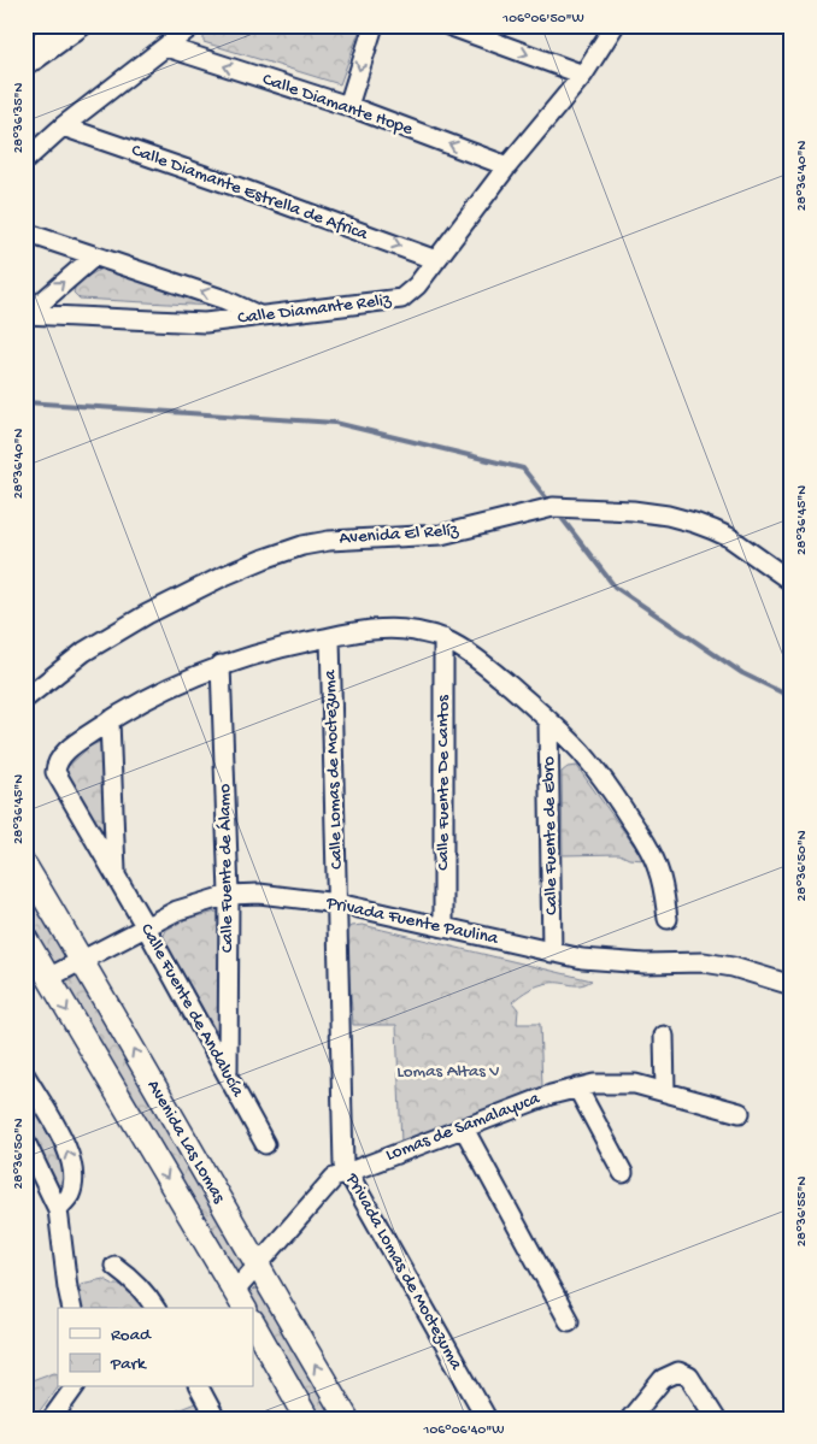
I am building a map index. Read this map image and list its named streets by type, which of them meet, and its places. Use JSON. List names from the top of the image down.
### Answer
{
  "streets": {
    "main road": ["Avenida Las Lomas"],
    "street": [
      "Calle Diamante Hope",
      "Calle Diamante Estrella de Africa",
      "Calle Diamante Reliz",
      "Avenida El Relíz",
      "Calle Lomas de Moctezuma",
      "Calle Fuente De Cantos",
      "Calle Fuente de Ebro",
      "Calle Fuente de Álamo",
      "Privada Fuente Paulina",
      "Calle Fuente de Andalucía",
      "Lomas de Samalayuca",
      "Privada Lomas de Moctezuma"
    ]
  },
  "crossings": [
    ["Calle Diamante Hope", "Calle Diamante Reliz"],
    ["Calle Diamante Estrella de Africa", "Calle Diamante Reliz"],
    ["Calle Lomas de Moctezuma", "Privada Fuente Paulina"],
    ["Calle Lomas de Moctezuma", "Calle Fuente de Andalucía"],
    ["Calle Lomas de Moctezuma", "Privada Lomas de Moctezuma"],
    ["Calle Fuente De Cantos", "Privada Fuente Paulina"],
    ["Calle Fuente De Cantos", "Calle Fuente de Andalucía"],
    ["Calle Fuente de Ebro", "Privada Fuente Paulina"],
    ["Calle Fuente de Ebro", "Calle Fuente de Andalucía"],
    ["Calle Fuente de Álamo", "Privada Fuente Paulina"],
    ["Calle Fuente de Álamo", "Calle Fuente de Andalucía"],
    ["Privada Fuente Paulina", "Calle Fuente de Andalucía"],
    ["Privada Fuente Paulina", "Avenida Las Lomas"],
    ["Lomas de Samalayuca", "Avenida Las Lomas"],
    ["Lomas de Samalayuca", "Privada Lomas de Moctezuma"]
  ],
  "one_way": ["Calle Diamante Hope"],
  "parks": ["Lomas Altas V"],
  "legend": ["Road", "Park"],
  "coordinates": [
    "106°06'50\"W",
    "28°36'35\"N",
    "28°36'40\"N",
    "28°36'45\"N",
    "28°36'50\"N",
    "28°36'55\"N",
    "106°06'40\"W"
  ]
}
